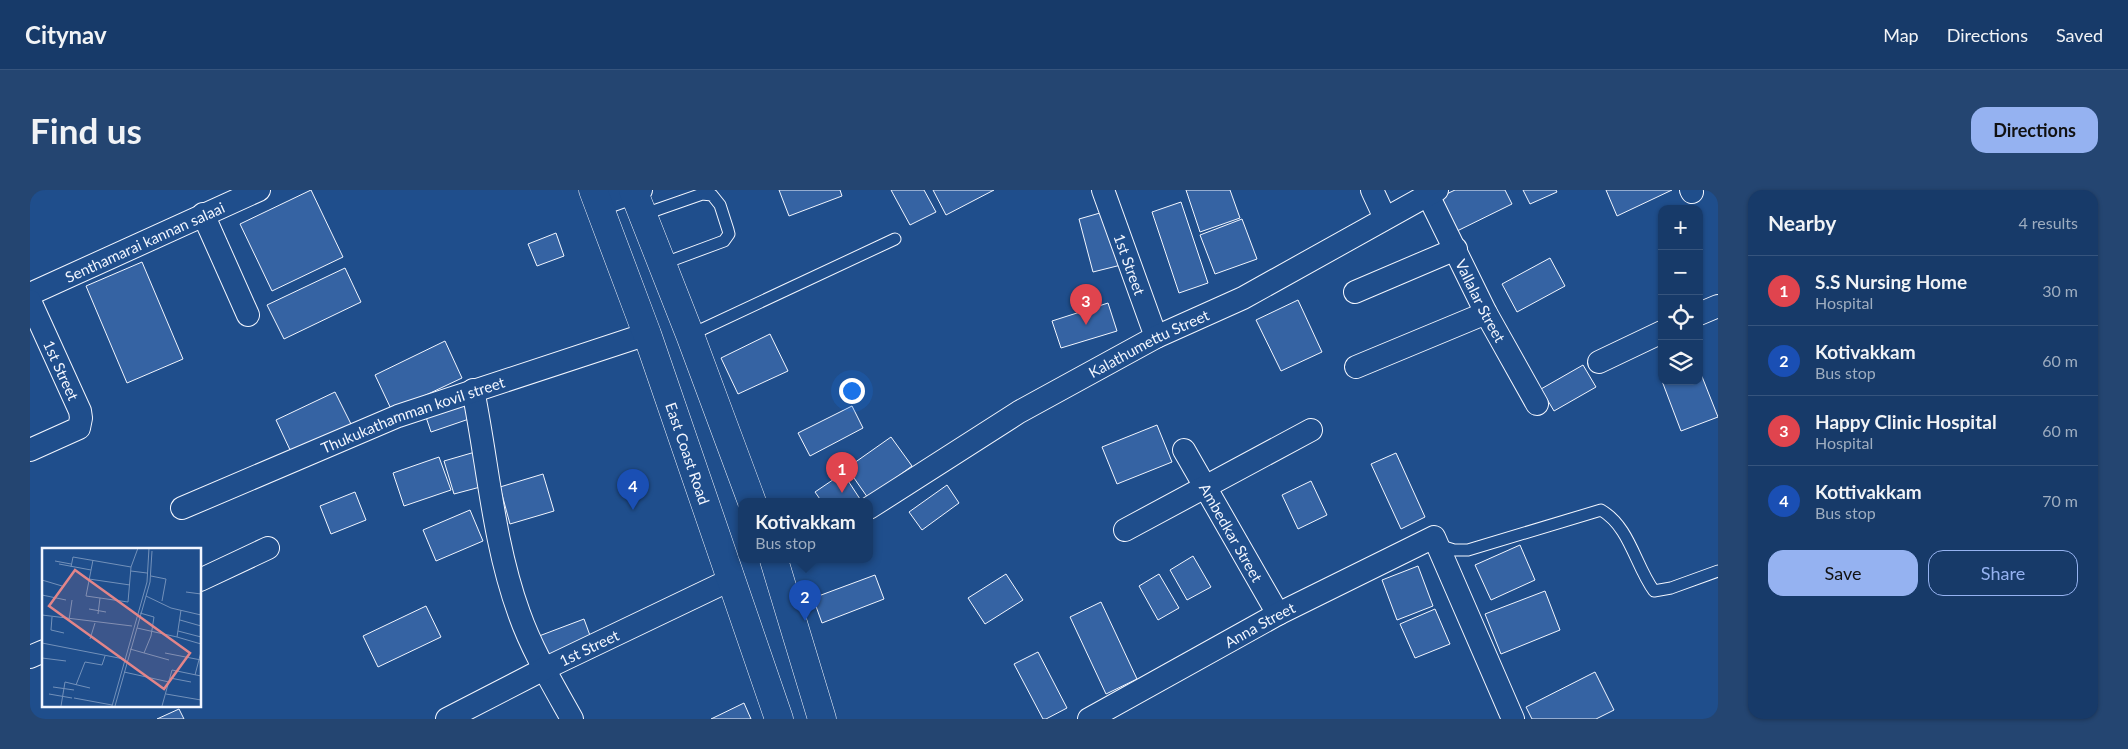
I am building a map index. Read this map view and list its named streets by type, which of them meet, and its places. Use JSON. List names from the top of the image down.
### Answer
{
  "streets": {
    "main road": ["East Coast Road"],
    "street": [
      "Senthamarai kannan salaai",
      "1st Street",
      "Vallalar Street",
      "Kalathumettu Street",
      "Thukukathamman kovil street",
      "Ambedkar Street",
      "Anna Street"
    ]
  },
  "crossings": [
    ["1st Street", "Kalathumettu Street"],
    ["1st Street", "East Coast Road"],
    ["Vallalar Street", "Kalathumettu Street"],
    ["Thukukathamman kovil street", "East Coast Road"],
    ["Ambedkar Street", "Anna Street"]
  ],
  "page": {
    "header": "Citynav",
    "nav": ["Map", "Directions", "Saved"],
    "buttons": [
      "Directions",
      ["Save", "Share"]
    ],
    "title": "Find us",
    "heading": ["Nearby", "4 results"],
    "map_buttons": ["+", "−"],
    "list": [
      {
        "mark": "1",
        "name": "S.S Nursing Home",
        "note": "Hospital",
        "value": "30 m"
      },
      {
        "mark": "2",
        "name": "Kotivakkam",
        "note": "Bus stop",
        "value": "60 m"
      },
      {
        "mark": "3",
        "name": "Happy Clinic Hospital",
        "note": "Hospital",
        "value": "60 m"
      },
      {
        "mark": "4",
        "name": "Kottivakkam",
        "note": "Bus stop",
        "value": "70 m"
      }
    ],
    "pins": [
      "3",
      "1",
      "4",
      "2"
    ],
    "popup": ["Kotivakkam", "Bus stop"]
  }
}
